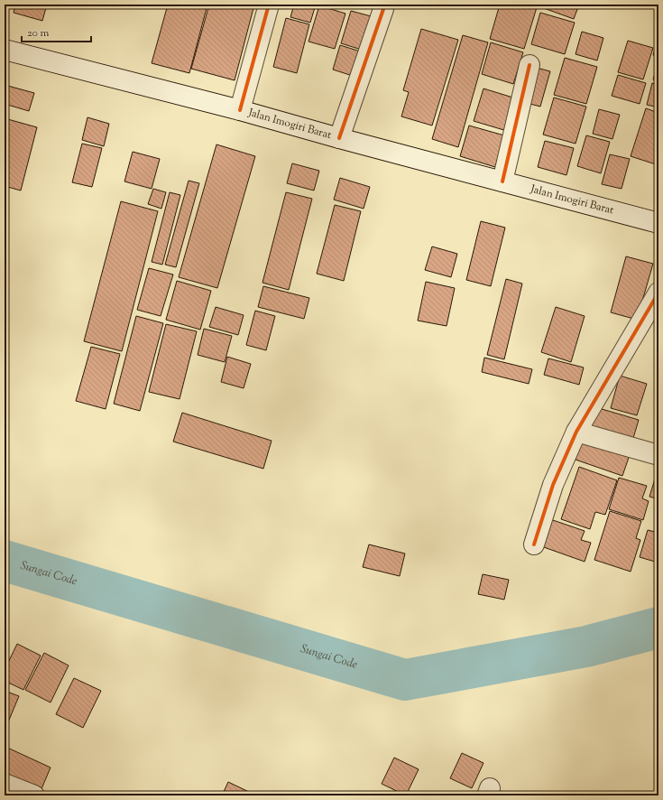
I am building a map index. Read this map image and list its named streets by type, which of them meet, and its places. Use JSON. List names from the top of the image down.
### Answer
{
  "streets": {
    "street": ["Jalan Imogiri Barat"]
  },
  "water": ["Sungai Code"],
  "scale_bar": "20 m"
}
